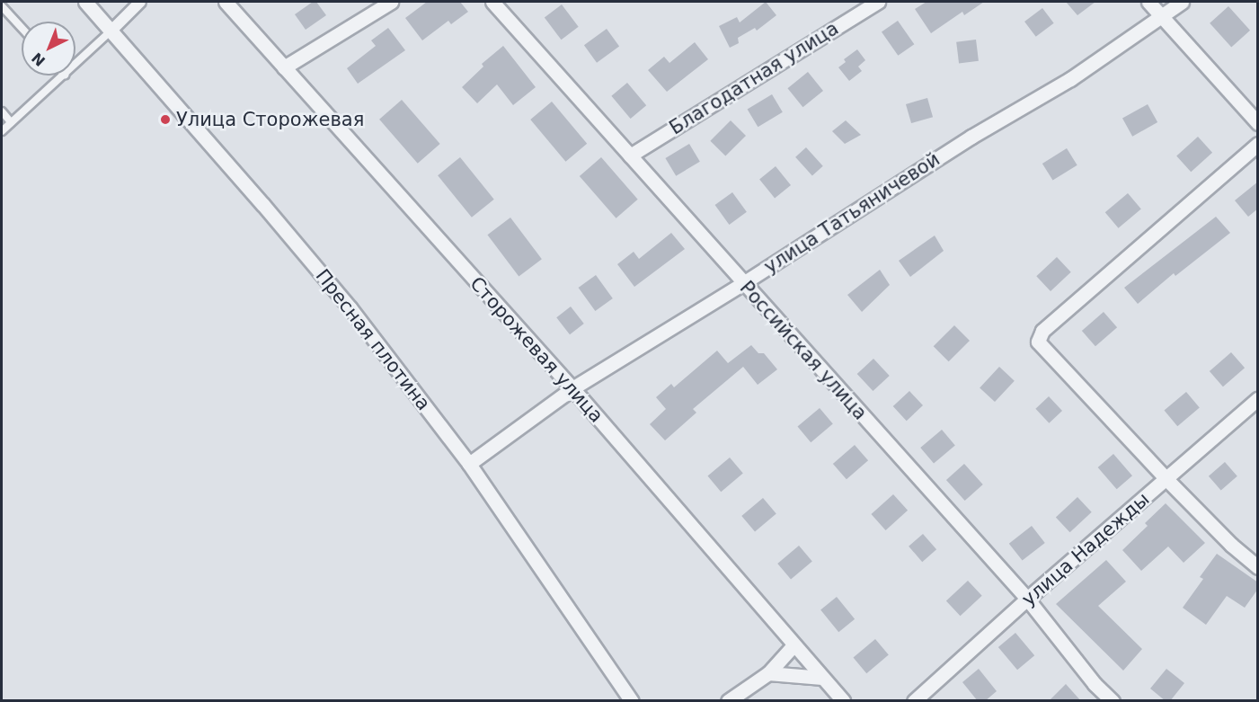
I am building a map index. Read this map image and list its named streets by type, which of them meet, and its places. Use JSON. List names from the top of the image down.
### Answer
{
  "streets": {
    "street": [
      "Благодатная улица",
      "улица Татьяничевой",
      "Пресная плотина",
      "Сторожевая улица",
      "Российская улица",
      "улица Надежды"
    ]
  },
  "crossings": [
    ["Благодатная улица", "Российская улица"],
    ["улица Татьяничевой", "Пресная плотина"],
    ["улица Татьяничевой", "Сторожевая улица"],
    ["улица Татьяничевой", "Российская улица"],
    ["Российская улица", "улица Надежды"]
  ],
  "places": ["Улица Сторожевая"],
  "north": "bottom left"
}
